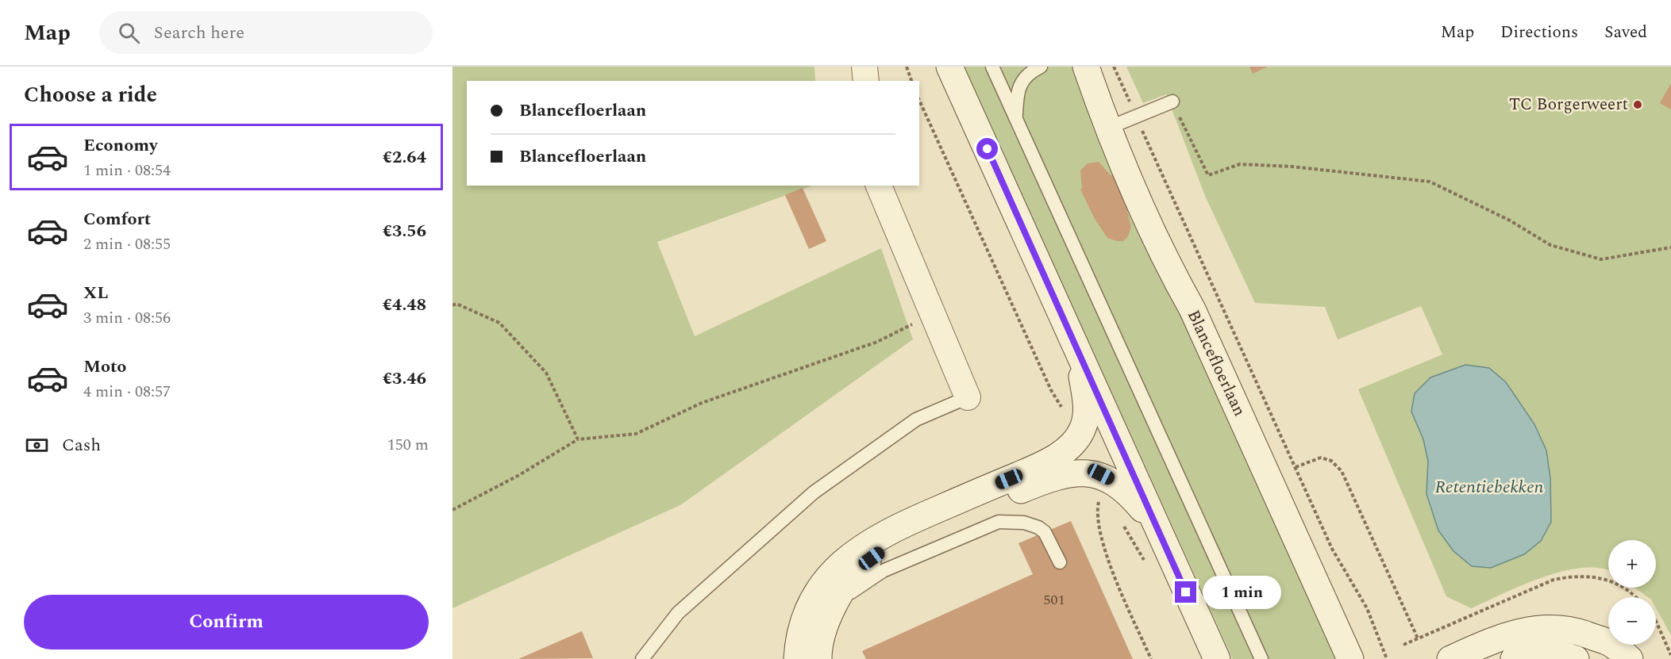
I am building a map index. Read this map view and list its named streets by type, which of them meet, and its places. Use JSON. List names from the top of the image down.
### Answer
{
  "streets": {
    "main road": ["Blancefloerlaan"]
  },
  "water": ["Retentiebekken"],
  "places": ["TC Borgerweert"],
  "house_numbers": ["501"],
  "page": {
    "header": "Map",
    "search": "Search here",
    "nav": ["Map", "Directions", "Saved"],
    "heading": "Choose a ride",
    "banner": ["Blancefloerlaan", "Blancefloerlaan"],
    "list": [
      {
        "name": "Economy",
        "note": "1 min · 08:54",
        "value": "€2.64"
      },
      {
        "name": "Comfort",
        "note": "2 min · 08:55",
        "value": "€3.56"
      },
      {
        "name": "XL",
        "note": "3 min · 08:56",
        "value": "€4.48"
      },
      {
        "name": "Moto",
        "note": "4 min · 08:57",
        "value": "€3.46"
      }
    ],
    "pay": ["Cash", "150 m"],
    "map_buttons": ["+", "−"],
    "bubble": "1 min",
    "buttons": "Confirm"
  }
}
